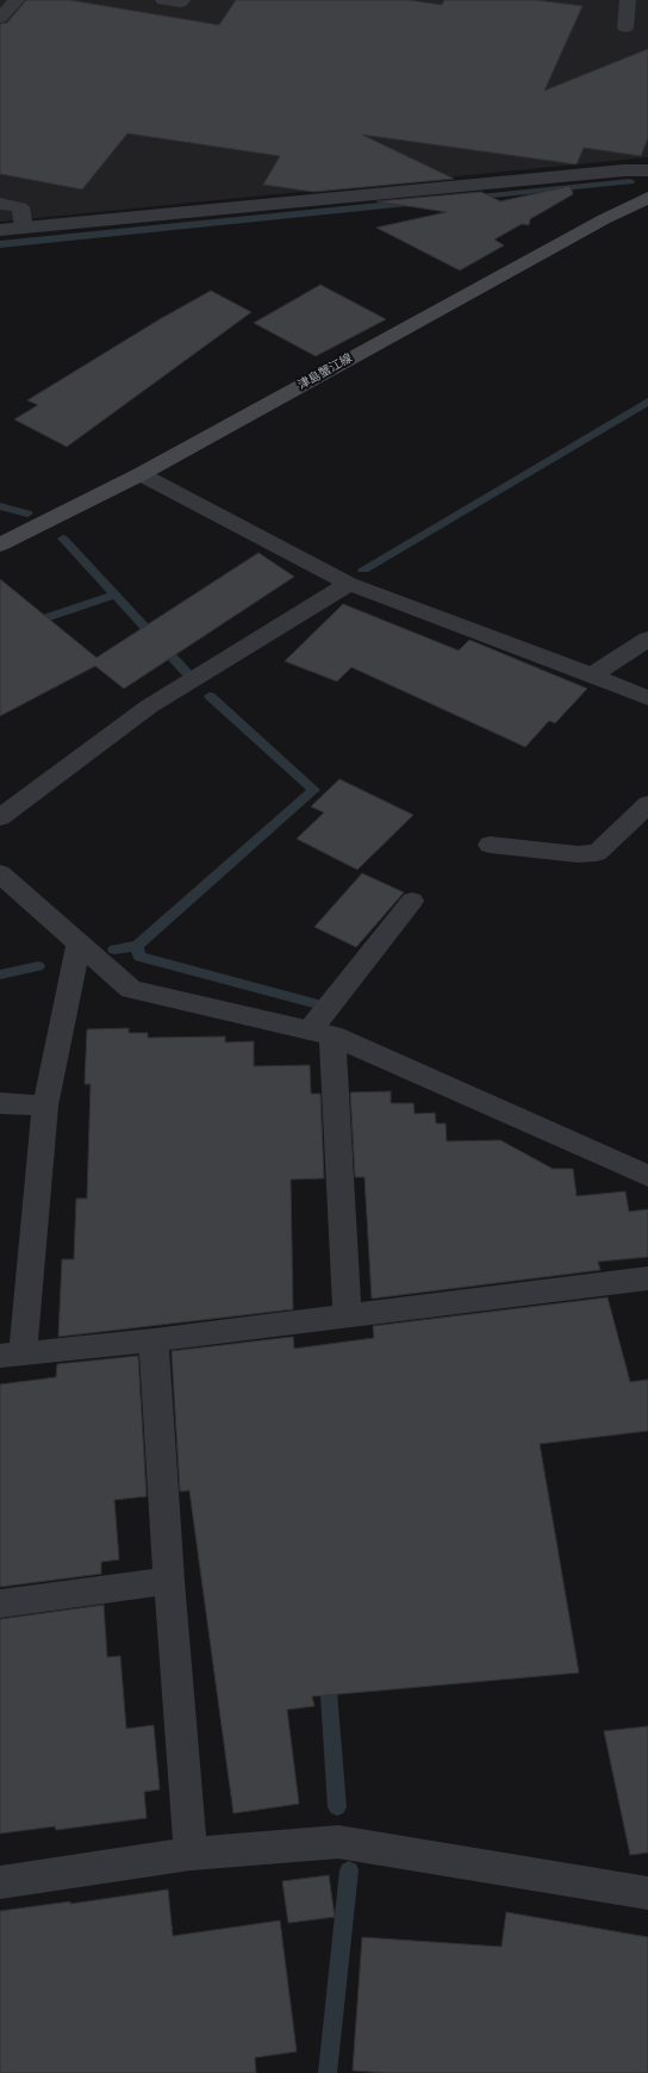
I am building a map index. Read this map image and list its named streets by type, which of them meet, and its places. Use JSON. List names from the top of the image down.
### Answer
{
  "streets": {
    "main road": ["津島蟹江線"]
  }
}
